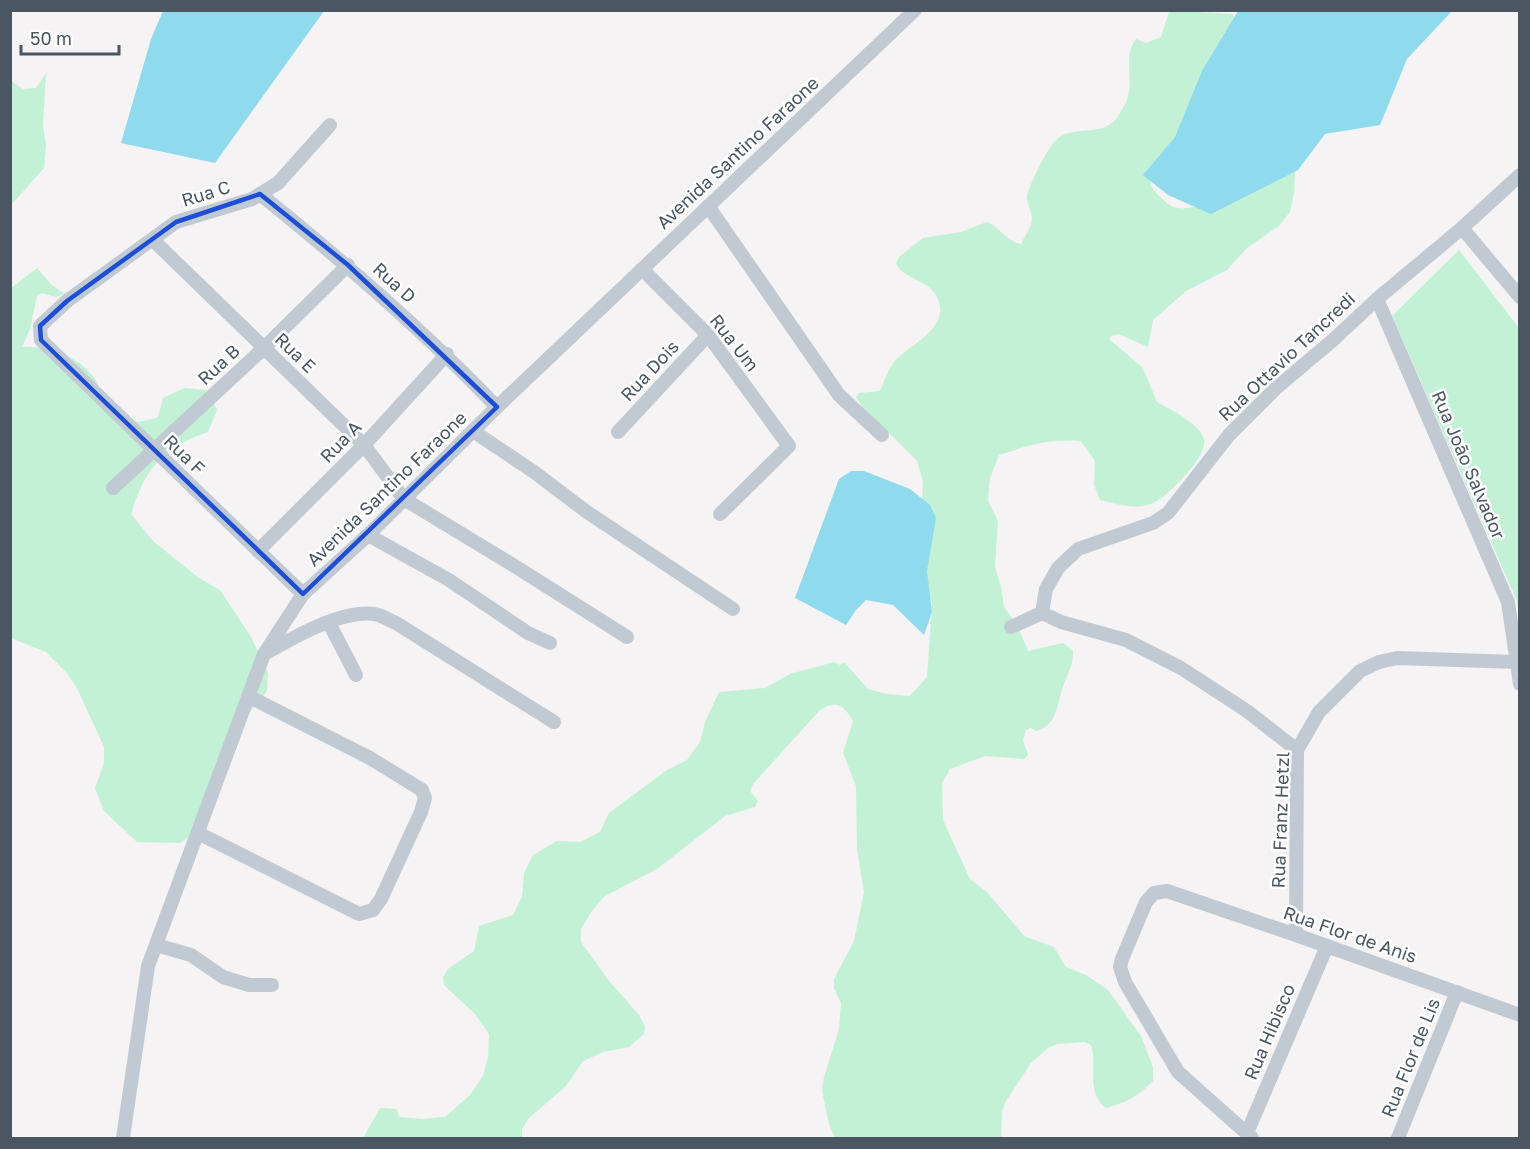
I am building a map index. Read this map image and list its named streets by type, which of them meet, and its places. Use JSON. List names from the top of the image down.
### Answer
{
  "streets": {
    "street": [
      "Avenida Santino Faraone",
      "Rua C",
      "Rua D",
      "Rua Um",
      "Rua E",
      "Rua Ottavio Tancredi",
      "Rua B",
      "Rua Dois",
      "Rua A",
      "Rua F",
      "Rua João Salvador",
      "Rua Franz Hetzl",
      "Rua Flor de Anis",
      "Rua Hibisco",
      "Rua Flor de Lis"
    ]
  },
  "crossings": [
    ["Avenida Santino Faraone", "Rua D"],
    ["Avenida Santino Faraone", "Rua Um"],
    ["Avenida Santino Faraone", "Rua E"],
    ["Avenida Santino Faraone", "Rua F"],
    ["Rua C", "Rua D"],
    ["Rua C", "Rua E"],
    ["Rua C", "Rua F"],
    ["Rua D", "Rua B"],
    ["Rua D", "Rua A"],
    ["Rua Um", "Rua Dois"],
    ["Rua E", "Rua B"],
    ["Rua E", "Rua A"],
    ["Rua Ottavio Tancredi", "Rua João Salvador"],
    ["Rua B", "Rua F"],
    ["Rua A", "Rua F"],
    ["Rua João Salvador", "Rua Franz Hetzl"],
    ["Rua Franz Hetzl", "Rua Flor de Anis"],
    ["Rua Flor de Anis", "Rua Hibisco"],
    ["Rua Flor de Anis", "Rua Flor de Lis"]
  ],
  "scale_bar": "50 m"
}
